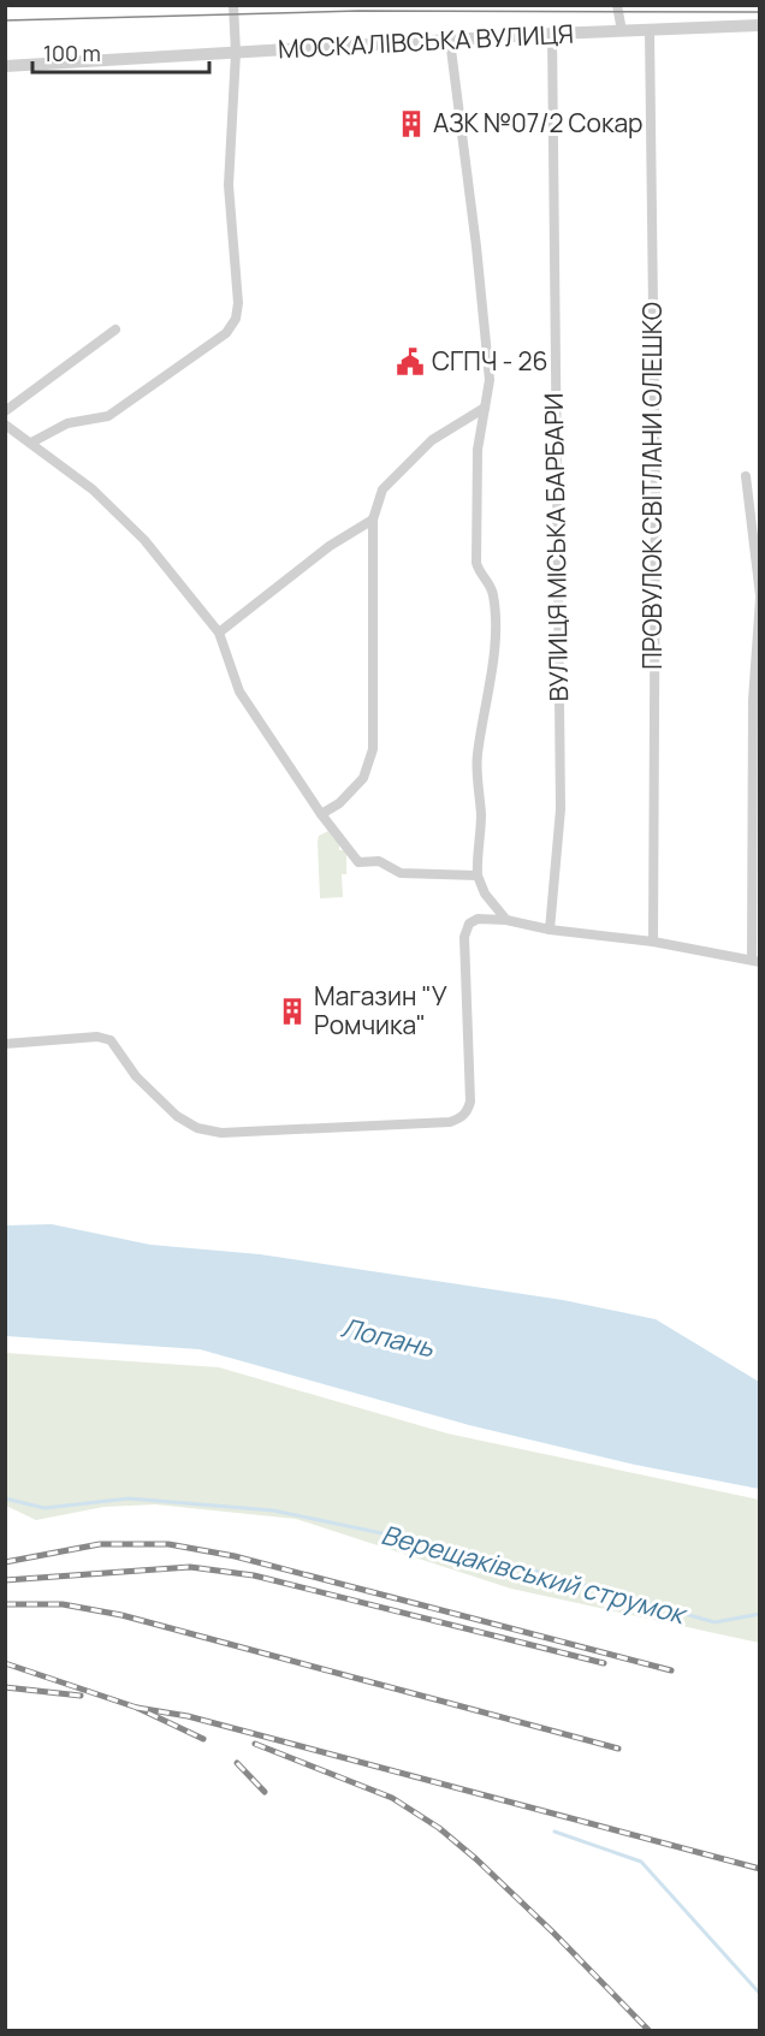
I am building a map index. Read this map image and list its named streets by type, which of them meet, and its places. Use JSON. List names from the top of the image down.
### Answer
{
  "streets": {
    "street": ["МОСКАЛІВСЬКА ВУЛИЦЯ", "ПРОВУЛОК СВІТЛАНИ ОЛЕШКО", "ВУЛИЦЯ МІСЬКА БАРБАРИ"]
  },
  "crossings": [
    ["МОСКАЛІВСЬКА ВУЛИЦЯ", "ПРОВУЛОК СВІТЛАНИ ОЛЕШКО"],
    ["МОСКАЛІВСЬКА ВУЛИЦЯ", "ВУЛИЦЯ МІСЬКА БАРБАРИ"]
  ],
  "water": ["Лопань", "Верещаківський струмок"],
  "places": {
    "building": ["АЗК №07/2 Сокар", "Магазин \"У Ромчика\""],
    "public building": ["СГПЧ - 26"]
  },
  "scale_bar": "100 m"
}
